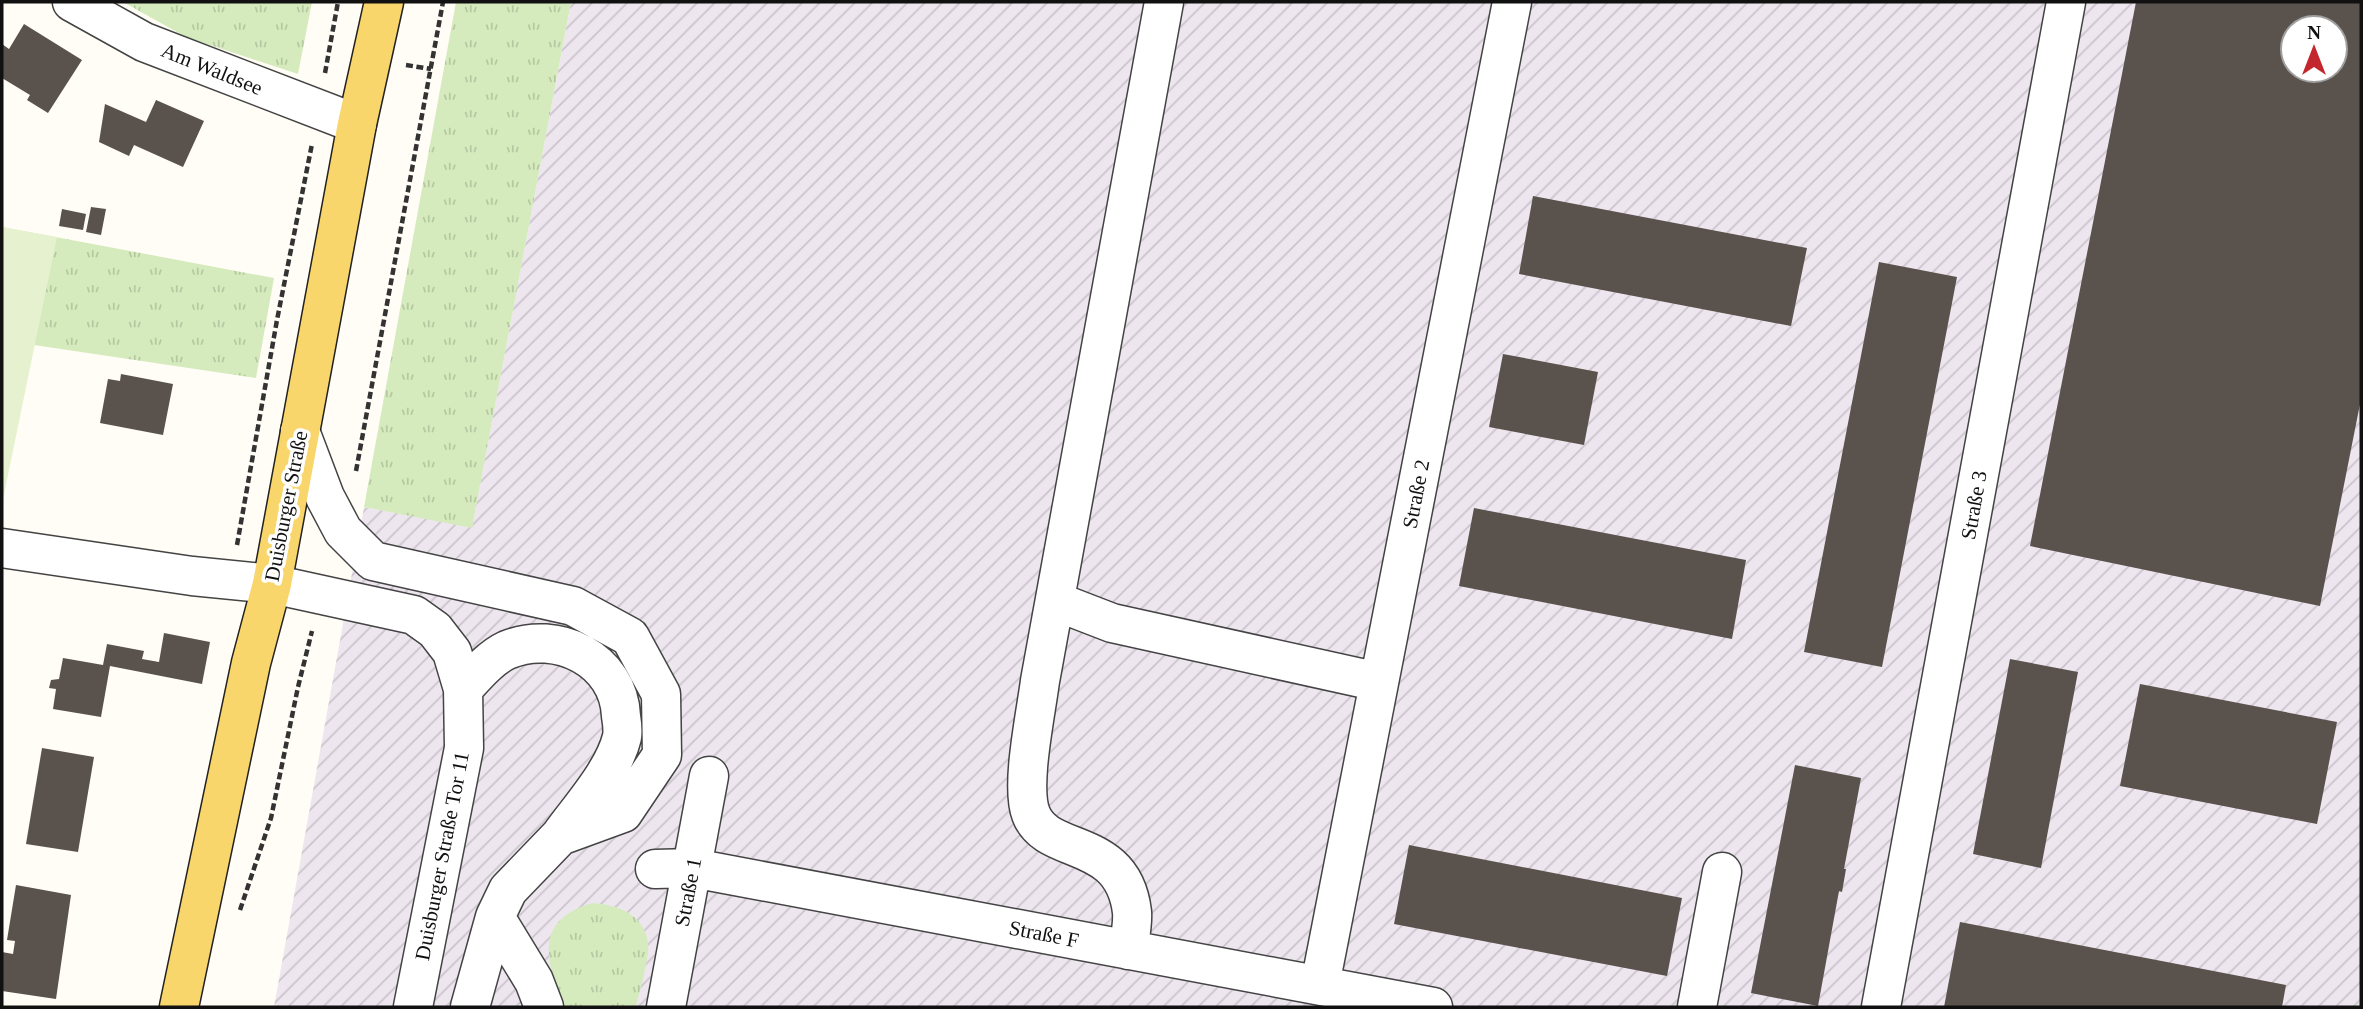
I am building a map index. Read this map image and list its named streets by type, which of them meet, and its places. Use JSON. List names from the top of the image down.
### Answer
{
  "streets": {
    "main road": ["Duisburger Straße"],
    "street": [
      "Am Waldsee",
      "Straße 2",
      "Straße 3",
      "Duisburger Straße Tor 11",
      "Straße 1",
      "Straße F"
    ]
  },
  "crossings": [
    ["Am Waldsee", "Duisburger Straße"],
    ["Straße 2", "Straße F"],
    ["Duisburger Straße", "Duisburger Straße Tor 11"],
    ["Straße 1", "Straße F"]
  ],
  "north": "top"
}
